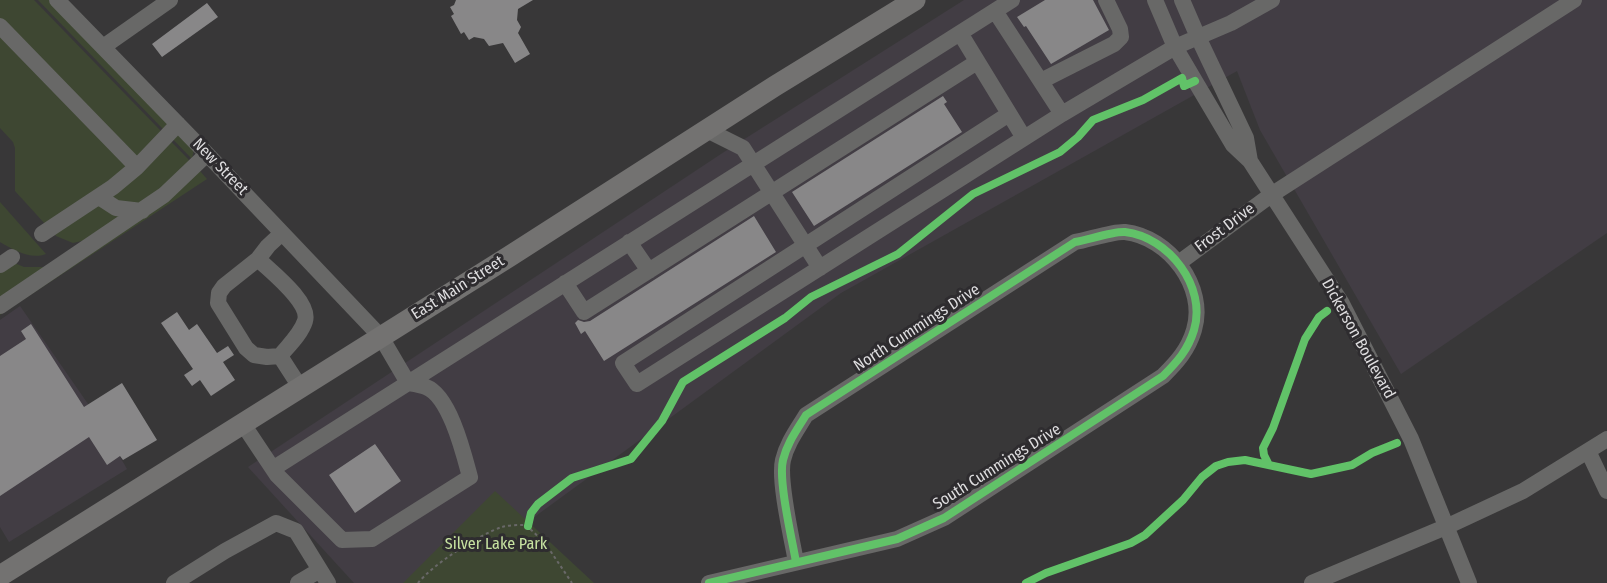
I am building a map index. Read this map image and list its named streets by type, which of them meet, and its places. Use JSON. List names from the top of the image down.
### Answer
{
  "streets": {
    "main road": ["East Main Street"],
    "street": [
      "New Street",
      "Frost Drive",
      "North Cummings Drive",
      "Dickerson Boulevard",
      "South Cummings Drive"
    ]
  },
  "crossings": [
    ["New Street", "East Main Street"],
    ["Frost Drive", "North Cummings Drive"],
    ["Frost Drive", "Dickerson Boulevard"],
    ["Frost Drive", "South Cummings Drive"],
    ["North Cummings Drive", "South Cummings Drive"]
  ],
  "parks": ["Silver Lake Park"]
}
